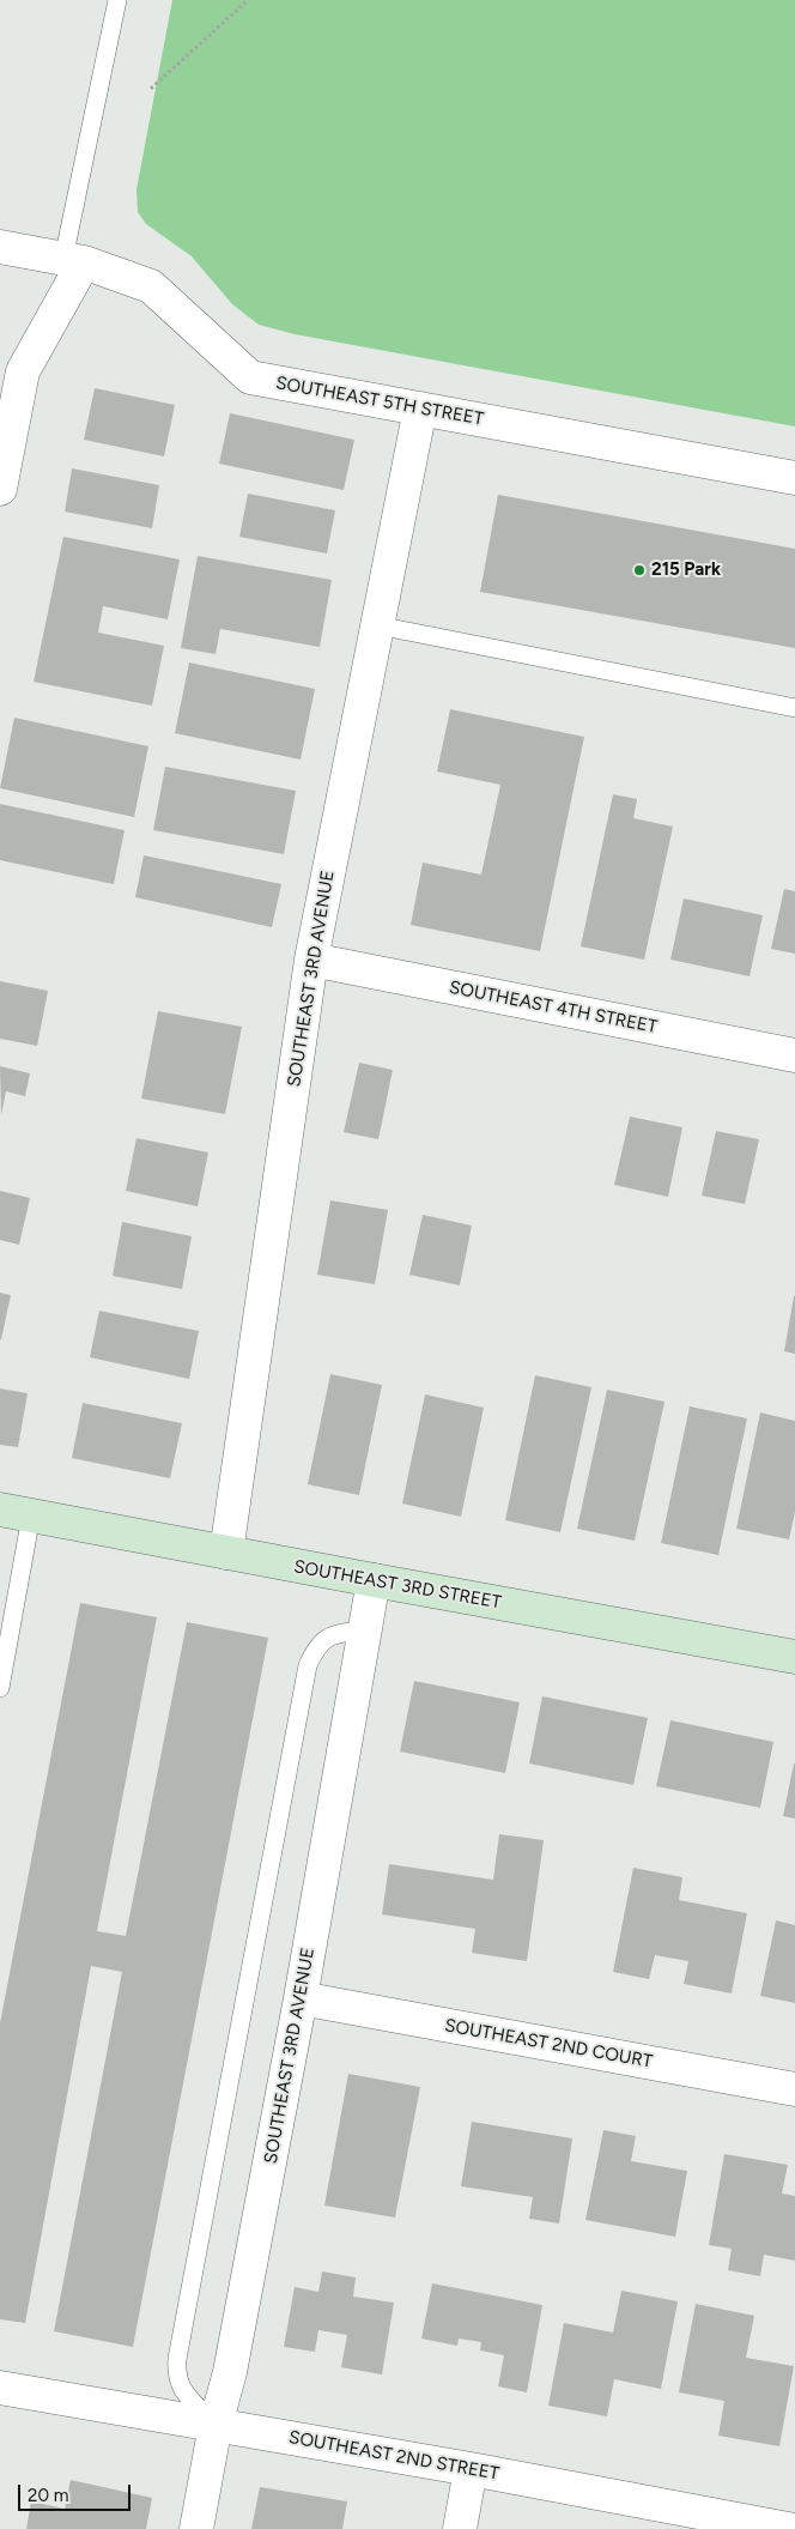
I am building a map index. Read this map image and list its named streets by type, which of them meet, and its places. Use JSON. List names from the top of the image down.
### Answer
{
  "streets": {
    "street": [
      "SOUTHEAST 5TH STREET",
      "SOUTHEAST 3RD AVENUE",
      "SOUTHEAST 4TH STREET",
      "SOUTHEAST 3RD STREET",
      "SOUTHEAST 2ND COURT",
      "SOUTHEAST 2ND STREET"
    ]
  },
  "crossings": [
    ["SOUTHEAST 5TH STREET", "SOUTHEAST 3RD AVENUE"],
    ["SOUTHEAST 3RD AVENUE", "SOUTHEAST 4TH STREET"],
    ["SOUTHEAST 3RD AVENUE", "SOUTHEAST 3RD STREET"],
    ["SOUTHEAST 3RD AVENUE", "SOUTHEAST 2ND COURT"],
    ["SOUTHEAST 3RD AVENUE", "SOUTHEAST 2ND STREET"]
  ],
  "places": ["215 Park"],
  "scale_bar": "20 m"
}
